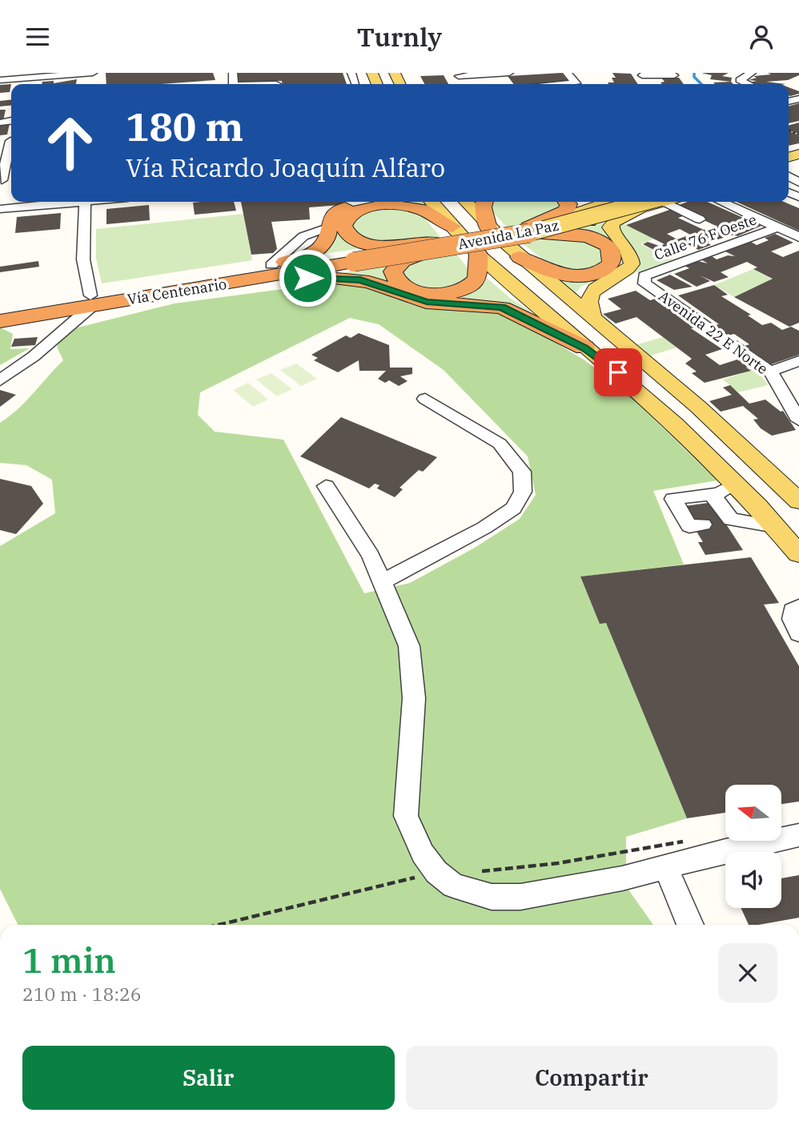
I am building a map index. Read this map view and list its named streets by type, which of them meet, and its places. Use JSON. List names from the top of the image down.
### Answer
{
  "streets": {
    "highway": ["Avenida La Paz", "Vía Centenario"],
    "street": ["Calle 76 F Oeste", "Avenida 22 E Norte"]
  },
  "crossings": [
    ["Avenida La Paz", "Vía Centenario"],
    ["Calle 76 F Oeste", "Avenida 22 E Norte"]
  ],
  "north": "left",
  "page": {
    "header": "Turnly",
    "turn": ["180 m", "Vía Ricardo Joaquín Alfaro"],
    "heading": ["1 min", "210 m · 18:26"],
    "buttons": ["Salir", "Compartir"]
  }
}
